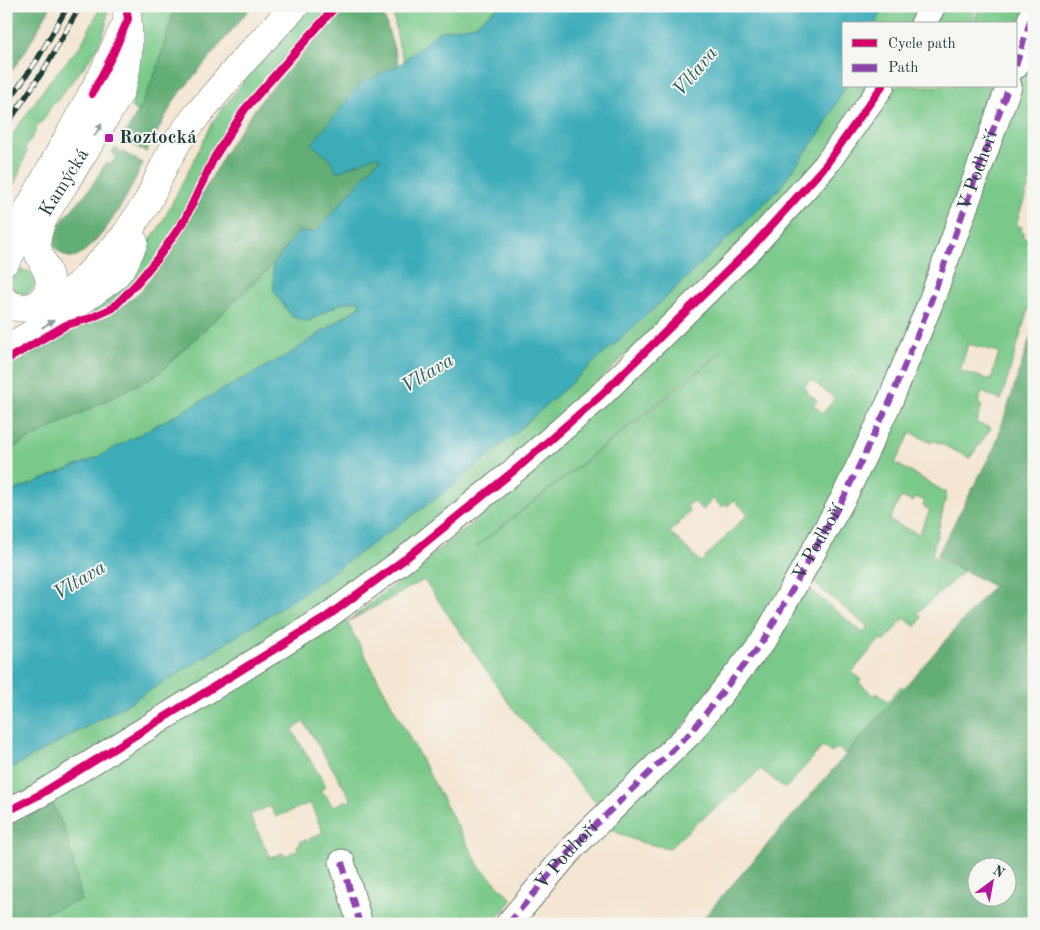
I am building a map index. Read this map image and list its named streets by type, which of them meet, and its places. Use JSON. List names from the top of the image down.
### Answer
{
  "streets": {
    "main road": ["Kamýcká"],
    "street": ["V Podhoří"]
  },
  "water": ["Vltava"],
  "places": {
    "transit": ["Roztocká"]
  },
  "legend": ["Cycle path", "Path"],
  "north": "top right"
}
